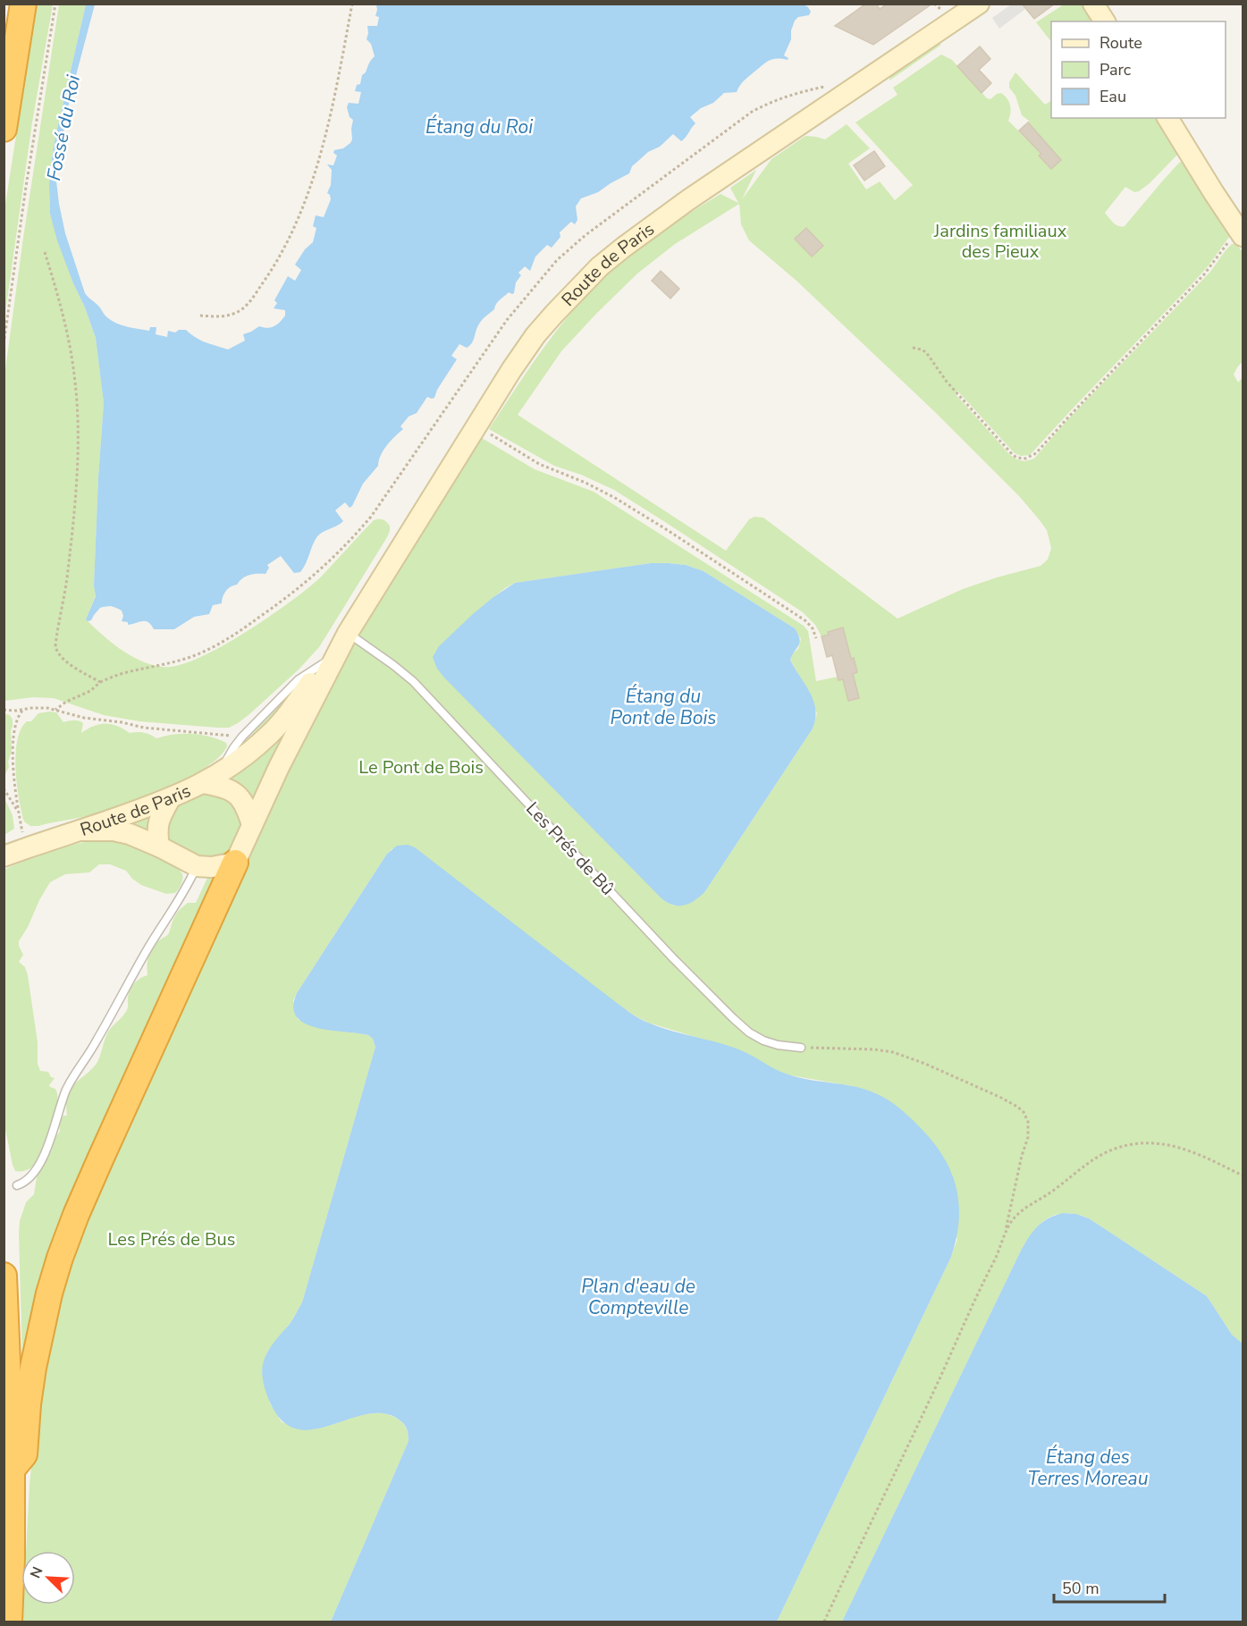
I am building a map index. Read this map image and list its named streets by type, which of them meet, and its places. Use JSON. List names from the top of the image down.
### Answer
{
  "streets": {
    "street": ["Route de Paris"],
    "lane": ["Les Prés de Bû"]
  },
  "crossings": [
    ["Route de Paris", "Les Prés de Bû"]
  ],
  "water": [
    "Étang du Roi",
    "Fossé du Roi",
    "Étang du Pont de Bois",
    "Plan d'eau de Compteville",
    "Étang des Terres Moreau"
  ],
  "parks": ["Jardins familiaux des Pieux", "Le Pont de Bois", "Les Prés de Bus"],
  "legend": ["Route", "Parc", "Eau"],
  "scale_bar": "50 m",
  "north": "top left"
}
